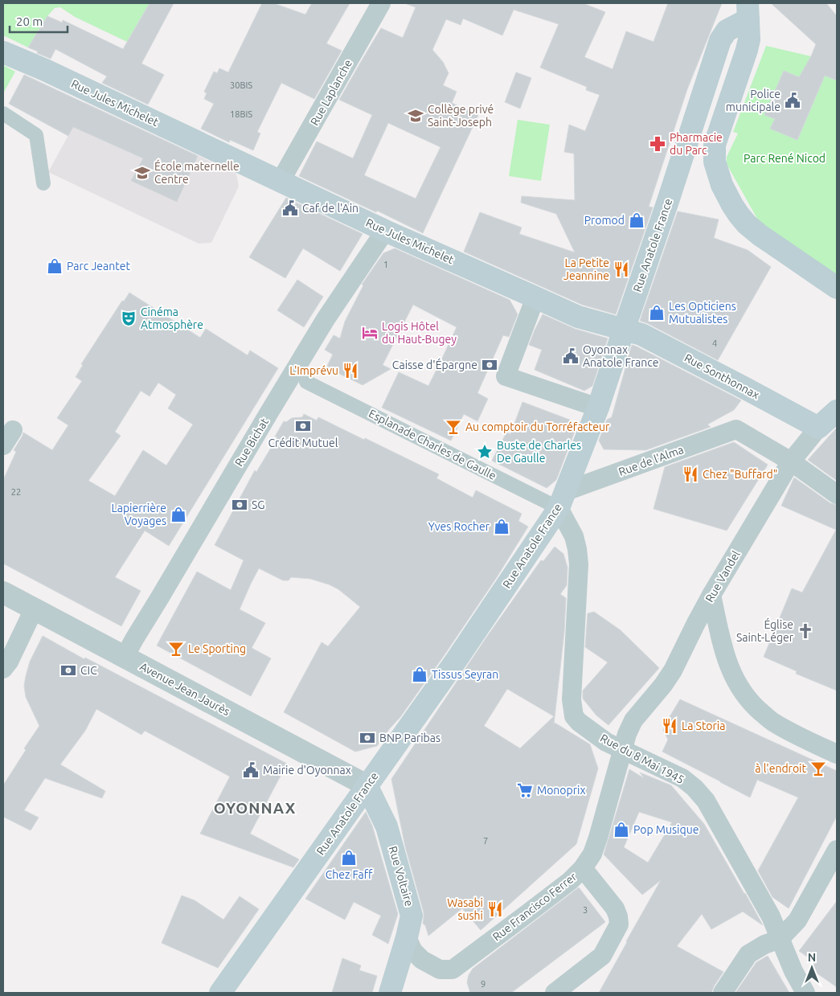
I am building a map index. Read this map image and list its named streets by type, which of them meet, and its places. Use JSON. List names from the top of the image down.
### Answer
{
  "streets": {
    "main road": [
      "Rue Jules Michelet",
      "Rue Anatole France",
      "Rue Sonthonnax",
      "Rue Vandel",
      "Rue Voltaire"
    ],
    "street": [
      "Rue Laplanche",
      "Rue Bichat",
      "Esplanade Charles de Gaulle",
      "Rue de l'Alma",
      "Avenue Jean Jaurès",
      "Rue du 8 Mai 1945",
      "Rue Francisco Ferrer"
    ]
  },
  "crossings": [
    ["Rue Laplanche", "Rue Jules Michelet"],
    ["Rue Jules Michelet", "Rue Anatole France"],
    ["Rue Jules Michelet", "Rue Sonthonnax"],
    ["Rue Jules Michelet", "Rue Bichat"],
    ["Rue Anatole France", "Rue Sonthonnax"],
    ["Rue Anatole France", "Esplanade Charles de Gaulle"],
    ["Rue Anatole France", "Rue de l'Alma"],
    ["Rue Anatole France", "Avenue Jean Jaurès"],
    ["Rue Anatole France", "Rue du 8 Mai 1945"],
    ["Rue Anatole France", "Rue Voltaire"],
    ["Rue Sonthonnax", "Rue Vandel"],
    ["Rue Bichat", "Avenue Jean Jaurès"],
    ["Esplanade Charles de Gaulle", "Rue de l'Alma"],
    ["Esplanade Charles de Gaulle", "Rue du 8 Mai 1945"],
    ["Rue de l'Alma", "Rue Vandel"],
    ["Rue de l'Alma", "Rue du 8 Mai 1945"],
    ["Rue Vandel", "Rue du 8 Mai 1945"],
    ["Rue Vandel", "Rue Francisco Ferrer"],
    ["Avenue Jean Jaurès", "Rue Voltaire"],
    ["Rue du 8 Mai 1945", "Rue Francisco Ferrer"],
    ["Rue Voltaire", "Rue Francisco Ferrer"]
  ],
  "districts": ["OYONNAX"],
  "parks": ["Parc René Nicod"],
  "places": {
    "public building": [
      "Police municipale",
      "Caf de l'Ain",
      "Oyonnax Anatole France",
      "Mairie d'Oyonnax"
    ],
    "school or university": ["Collège privé Saint-Joseph", "École maternelle Centre"],
    "pharmacy": ["Pharmacie du Parc"],
    "shop": [
      "Promod",
      "Parc Jeantet",
      "Les Opticiens Mutualistes",
      "Lapierrière Voyages",
      "Yves Rocher",
      "Tissus Seyran",
      "Pop Musique",
      "Chez Faff"
    ],
    "restaurant": [
      "La Petite Jeannine",
      "L'Imprévu",
      "Chez \"Buffard\"",
      "La Storia",
      "Wasabi sushi"
    ],
    "theatre": ["Cinéma Atmosphère"],
    "hotel": ["Logis Hôtel du Haut-Bugey"],
    "bank": [
      "Caisse d'Épargne",
      "Crédit Mutuel",
      "SG",
      "CIC",
      "BNP Paribas"
    ],
    "bar": ["Au comptoir du Torréfacteur", "Le Sporting", "à l'endroit"],
    "place": ["Buste de Charles De Gaulle"],
    "church": ["Église Saint-Léger"],
    "supermarket": ["Monoprix"]
  },
  "house_numbers": [
    "30BIS",
    "18BIS",
    "1",
    "4",
    "22",
    "7",
    "3",
    "9"
  ],
  "scale_bar": "20 m",
  "north": "top"
}
